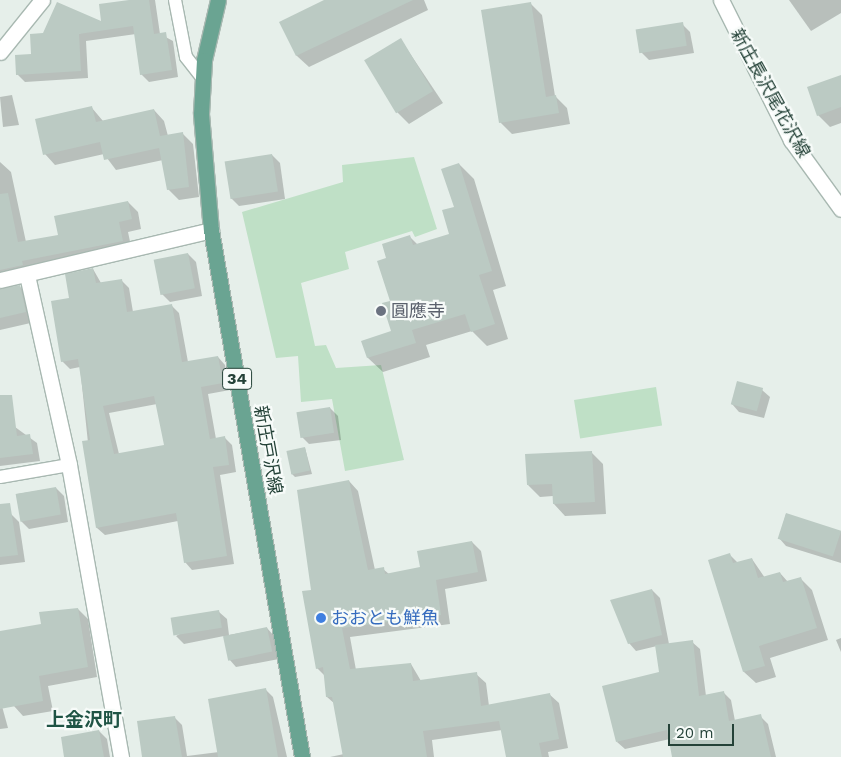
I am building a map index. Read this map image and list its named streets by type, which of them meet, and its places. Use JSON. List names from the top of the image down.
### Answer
{
  "streets": {
    "main road": ["34", "新庄戸沢線"],
    "street": ["新庄長沢尾花沢線"]
  },
  "districts": ["上金沢町"],
  "places": ["圓應寺", "おおとも鮮魚"],
  "scale_bar": "20 m"
}
